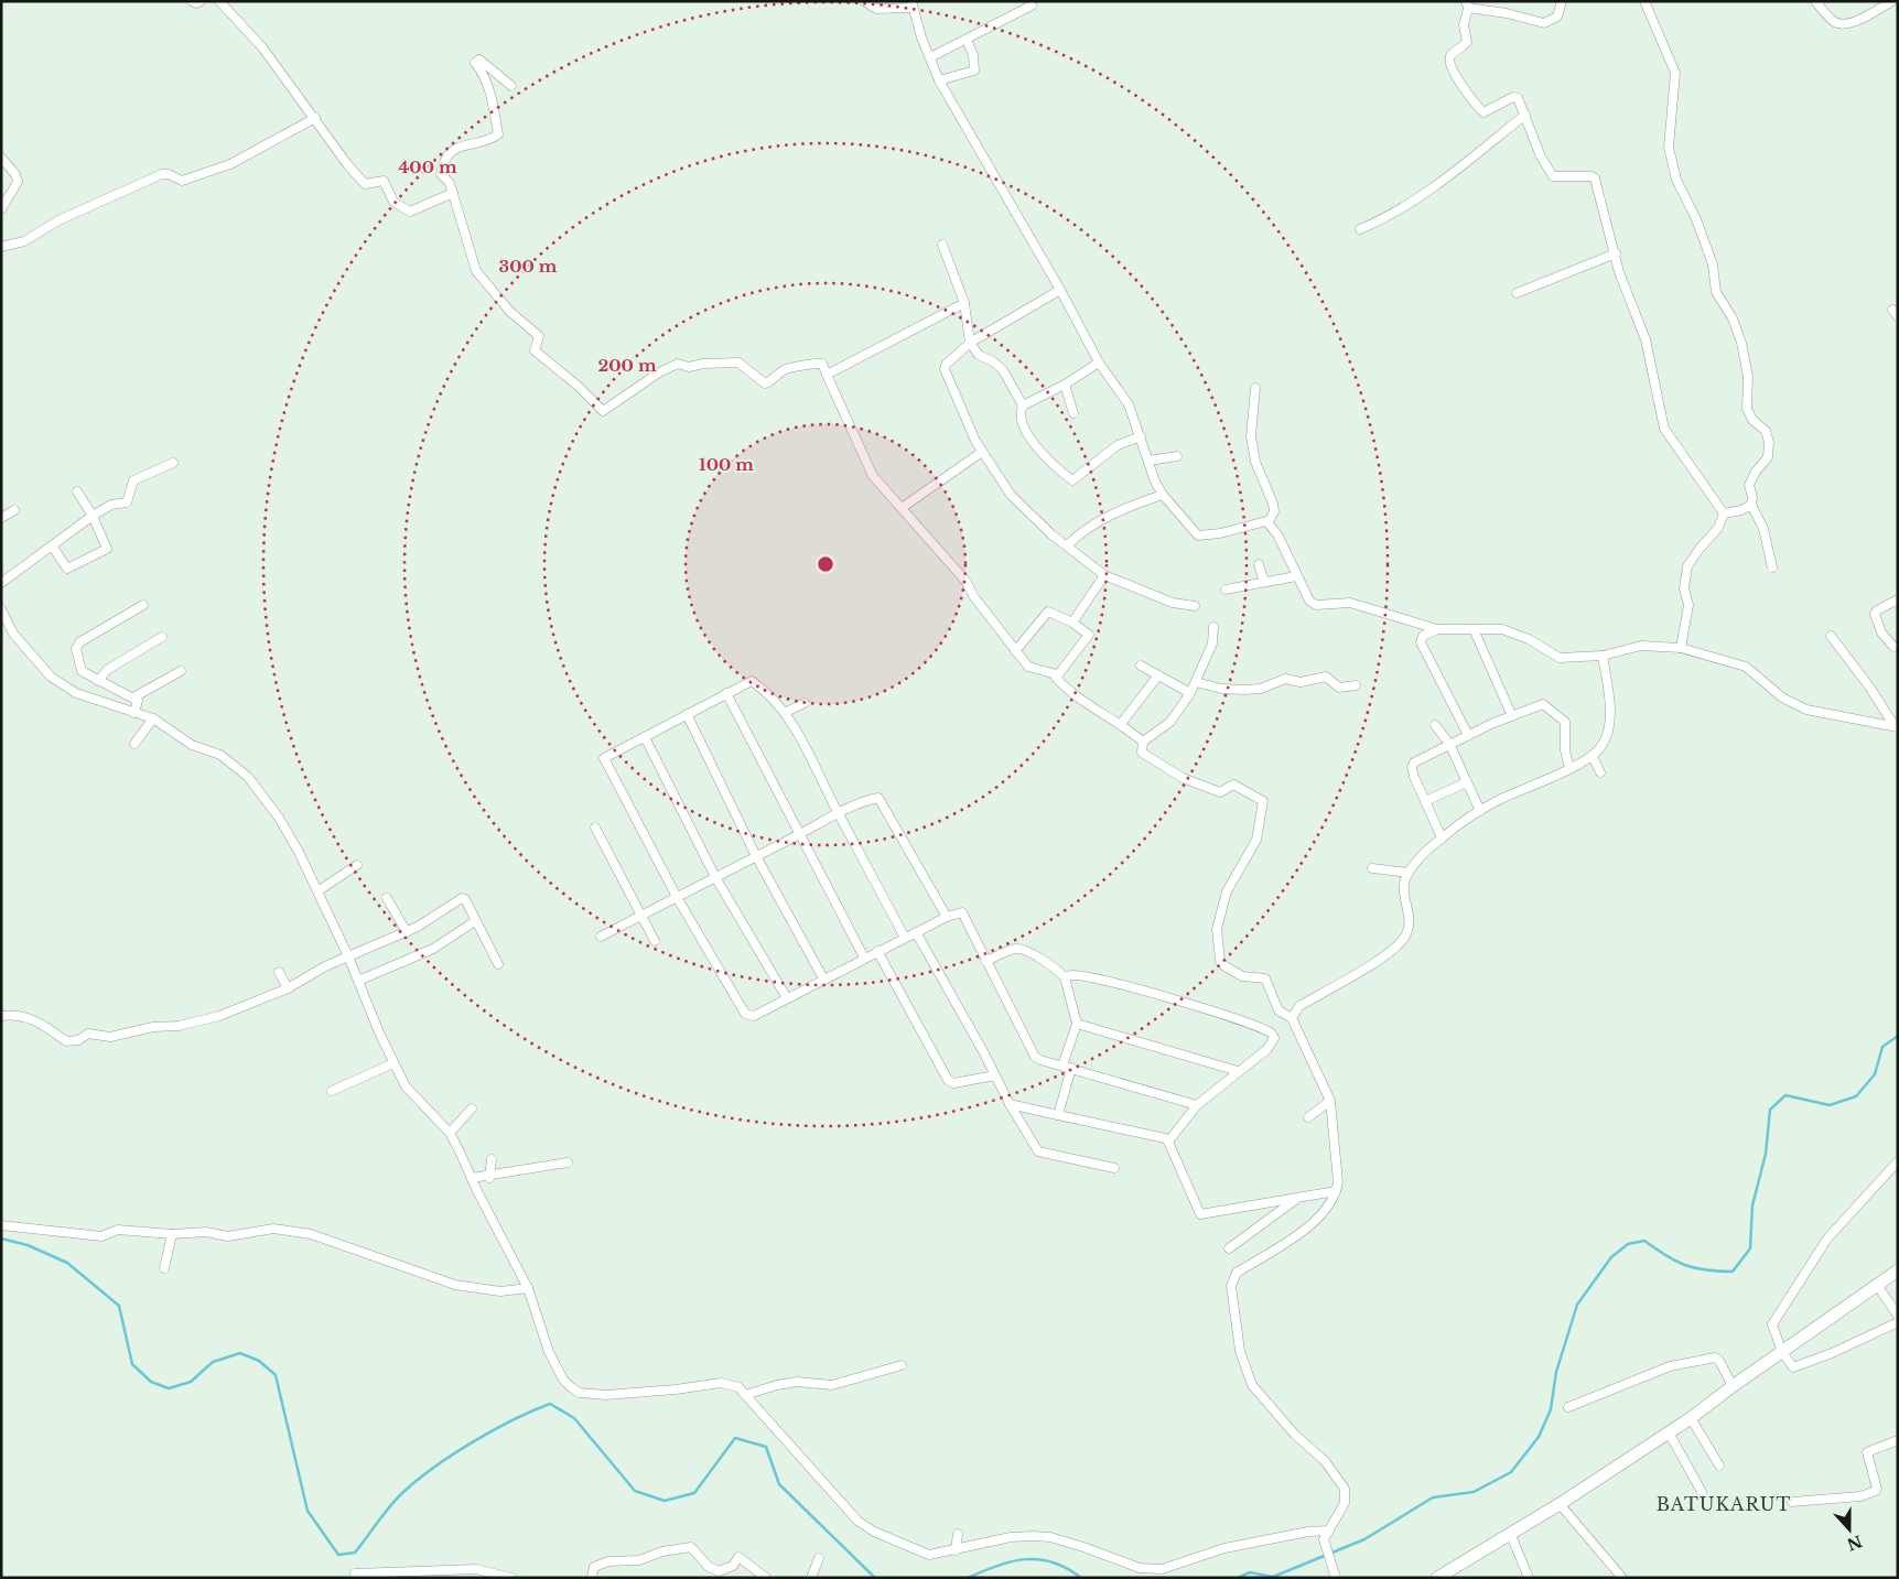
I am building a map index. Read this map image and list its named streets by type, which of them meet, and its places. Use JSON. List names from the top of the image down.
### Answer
{
  "districts": ["BATUKARUT"],
  "north": "bottom",
  "rings": [
    "400 m",
    "300 m",
    "200 m",
    "100 m"
  ]
}
